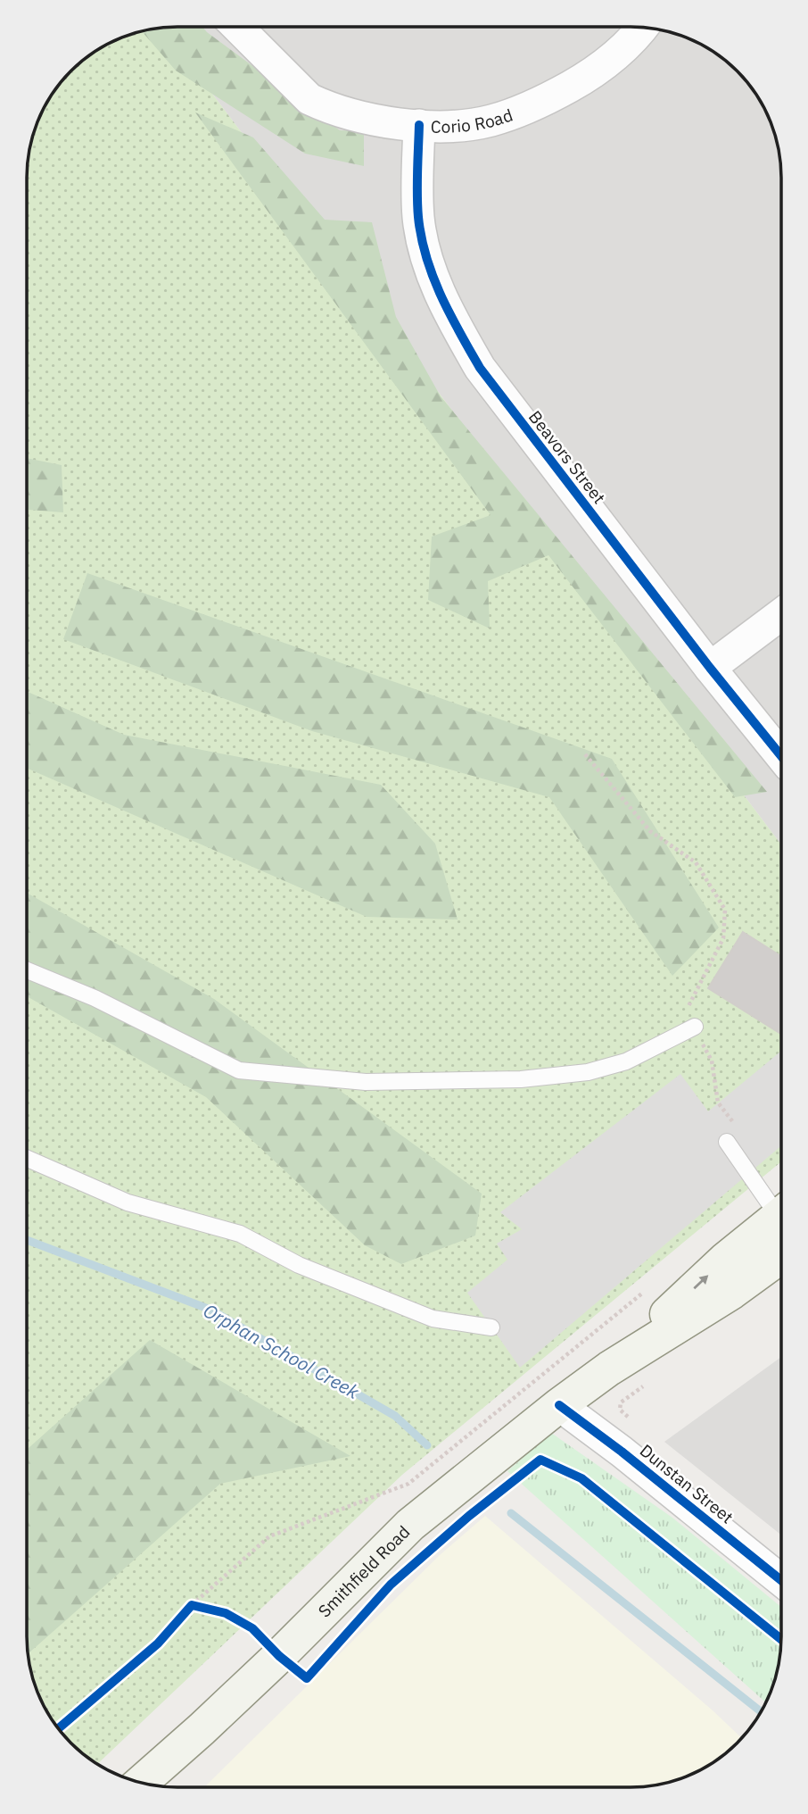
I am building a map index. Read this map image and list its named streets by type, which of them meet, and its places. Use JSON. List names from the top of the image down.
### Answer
{
  "streets": {
    "main road": ["Smithfield Road"],
    "street": ["Corio Road", "Beavors Street", "Dunstan Street"]
  },
  "crossings": [
    ["Corio Road", "Beavors Street"],
    ["Dunstan Street", "Smithfield Road"]
  ],
  "water": ["Orphan School Creek"]
}
